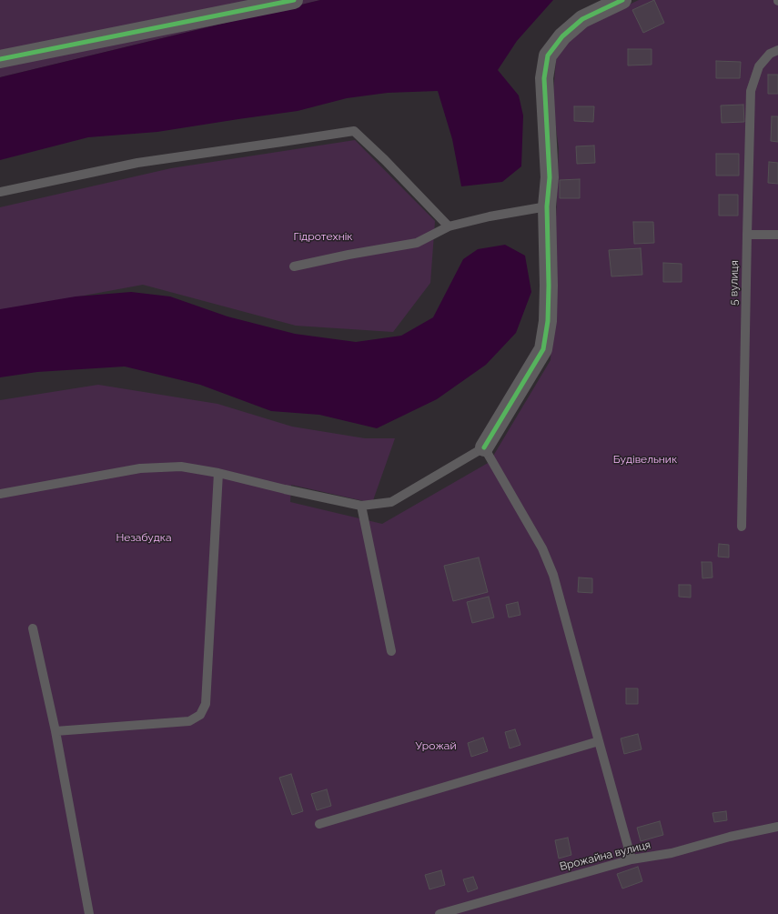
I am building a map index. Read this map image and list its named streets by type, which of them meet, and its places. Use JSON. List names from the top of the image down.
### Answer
{
  "streets": {
    "lane": ["5 вулиця", "Врожайна вулиця"]
  },
  "parks": [
    "Гідротехнік",
    "Будівельник",
    "Незабудка",
    "Урожай"
  ]
}
